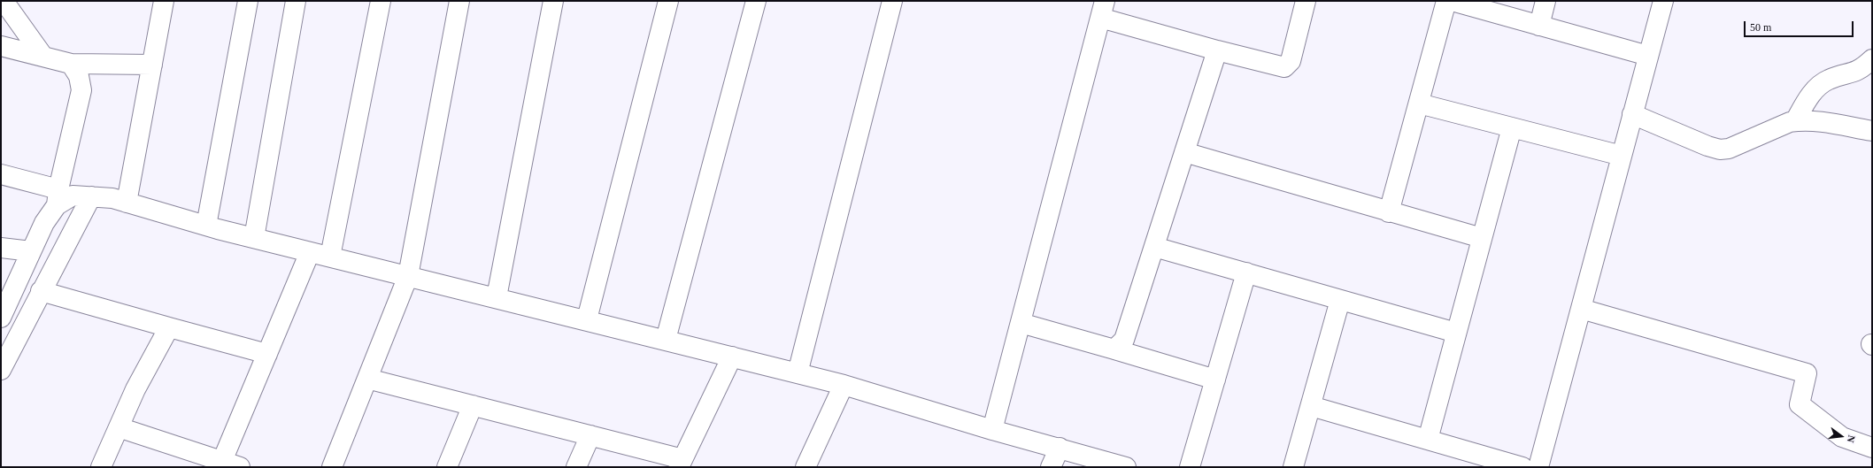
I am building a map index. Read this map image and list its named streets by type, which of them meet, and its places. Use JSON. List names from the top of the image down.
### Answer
{
  "scale_bar": "50 m",
  "north": "right"
}
